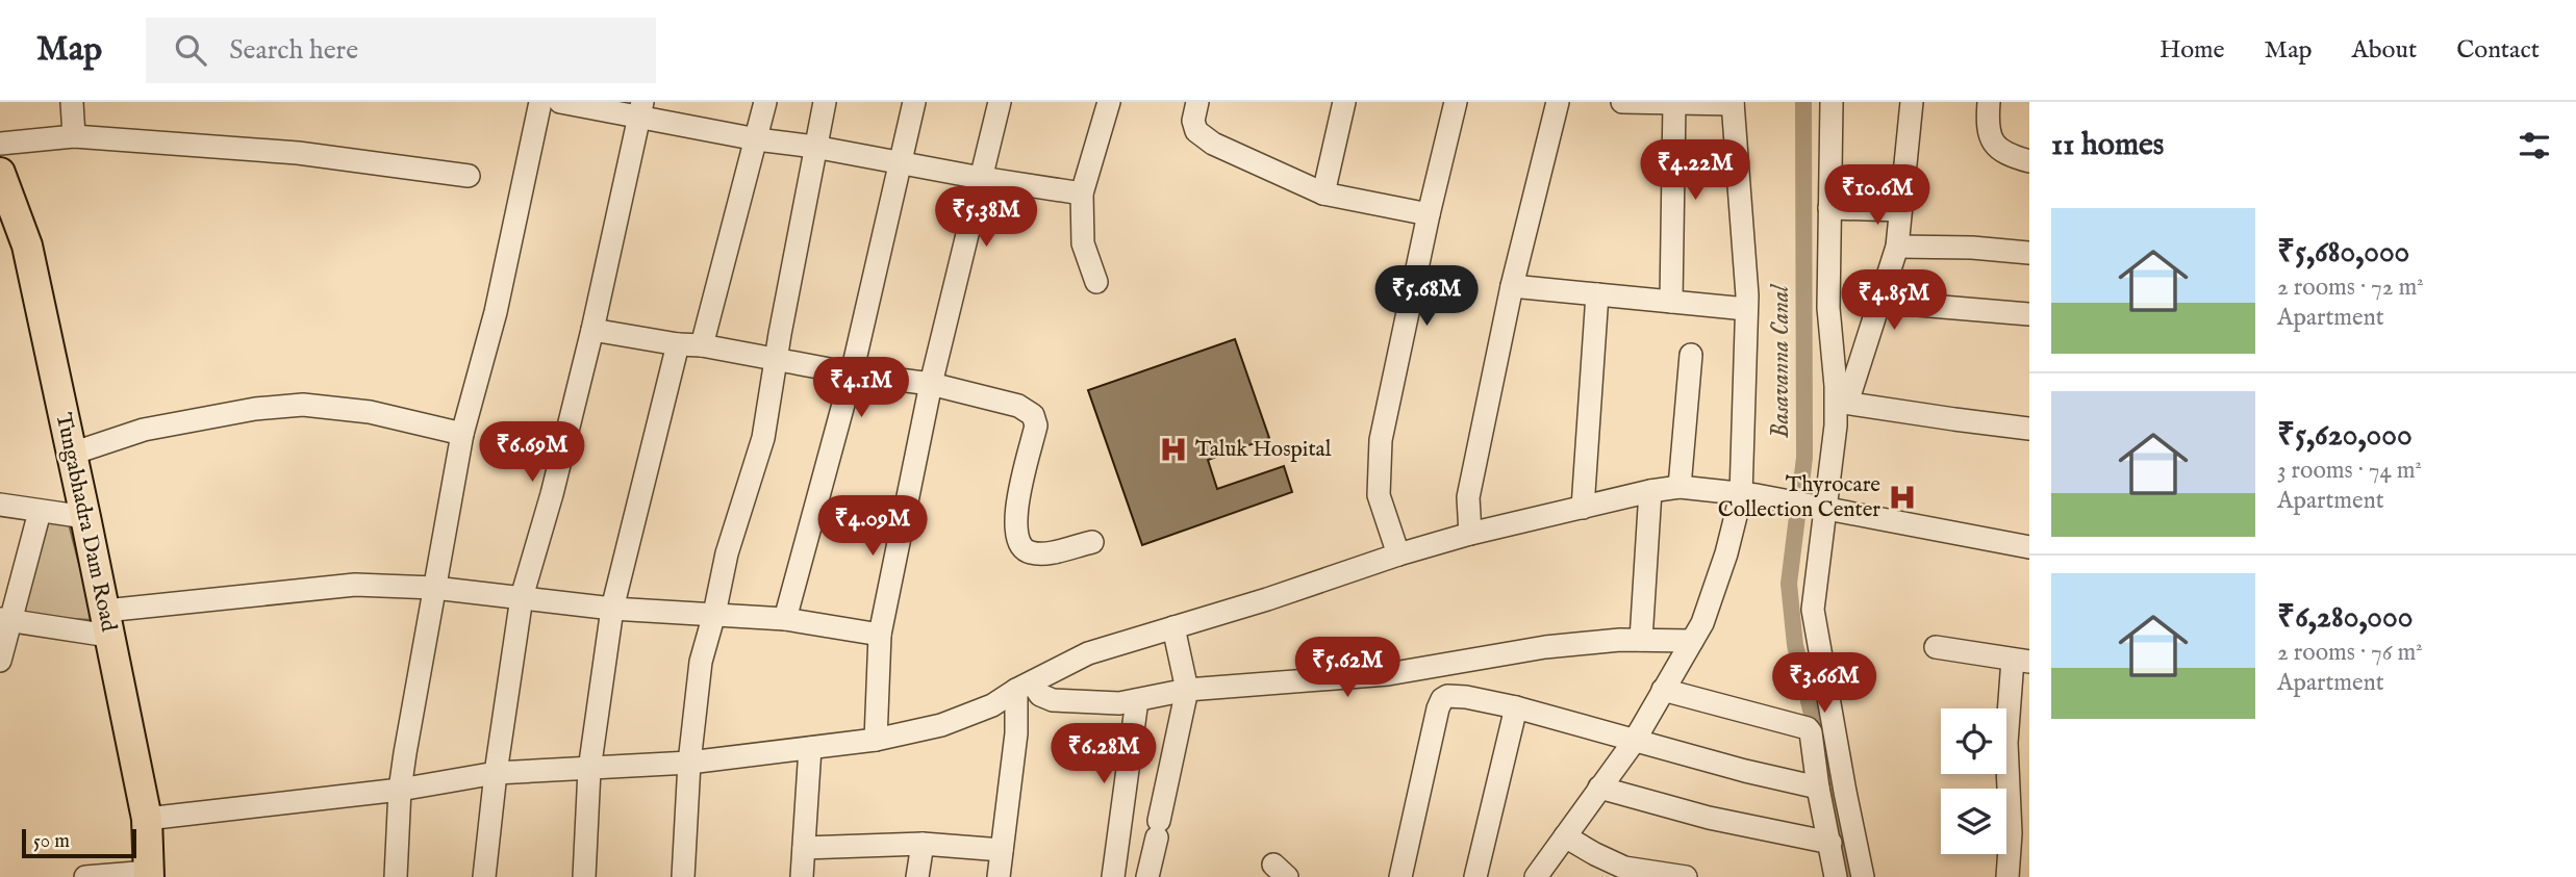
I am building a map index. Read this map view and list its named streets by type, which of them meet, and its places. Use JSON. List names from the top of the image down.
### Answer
{
  "streets": {
    "main road": ["Tungabhadra Dam Road"]
  },
  "water": ["Basavanna Canal"],
  "places": {
    "hospital": ["Taluk Hospital", "Thyrocare Collection Center"]
  },
  "scale_bar": "50 m",
  "page": {
    "header": "Map",
    "search": "Search here",
    "nav": [
      "Home",
      "Map",
      "About",
      "Contact"
    ],
    "heading": "11 homes",
    "price": [
      "₹4.22M",
      "₹10.6M",
      "₹5.38M",
      "₹5.68M",
      "₹4.85M",
      "₹4.1M",
      "₹6.69M",
      "₹4.09M",
      "₹5.62M",
      "₹3.66M",
      "₹6.28M"
    ],
    "list": [
      {
        "name": "₹5,680,000",
        "note": "2 rooms · 72 m² · Apartment"
      },
      {
        "name": "₹5,620,000",
        "note": "3 rooms · 74 m² · Apartment"
      },
      {
        "name": "₹6,280,000",
        "note": "2 rooms · 76 m² · Apartment"
      }
    ],
    "scale": "50 m"
  }
}
